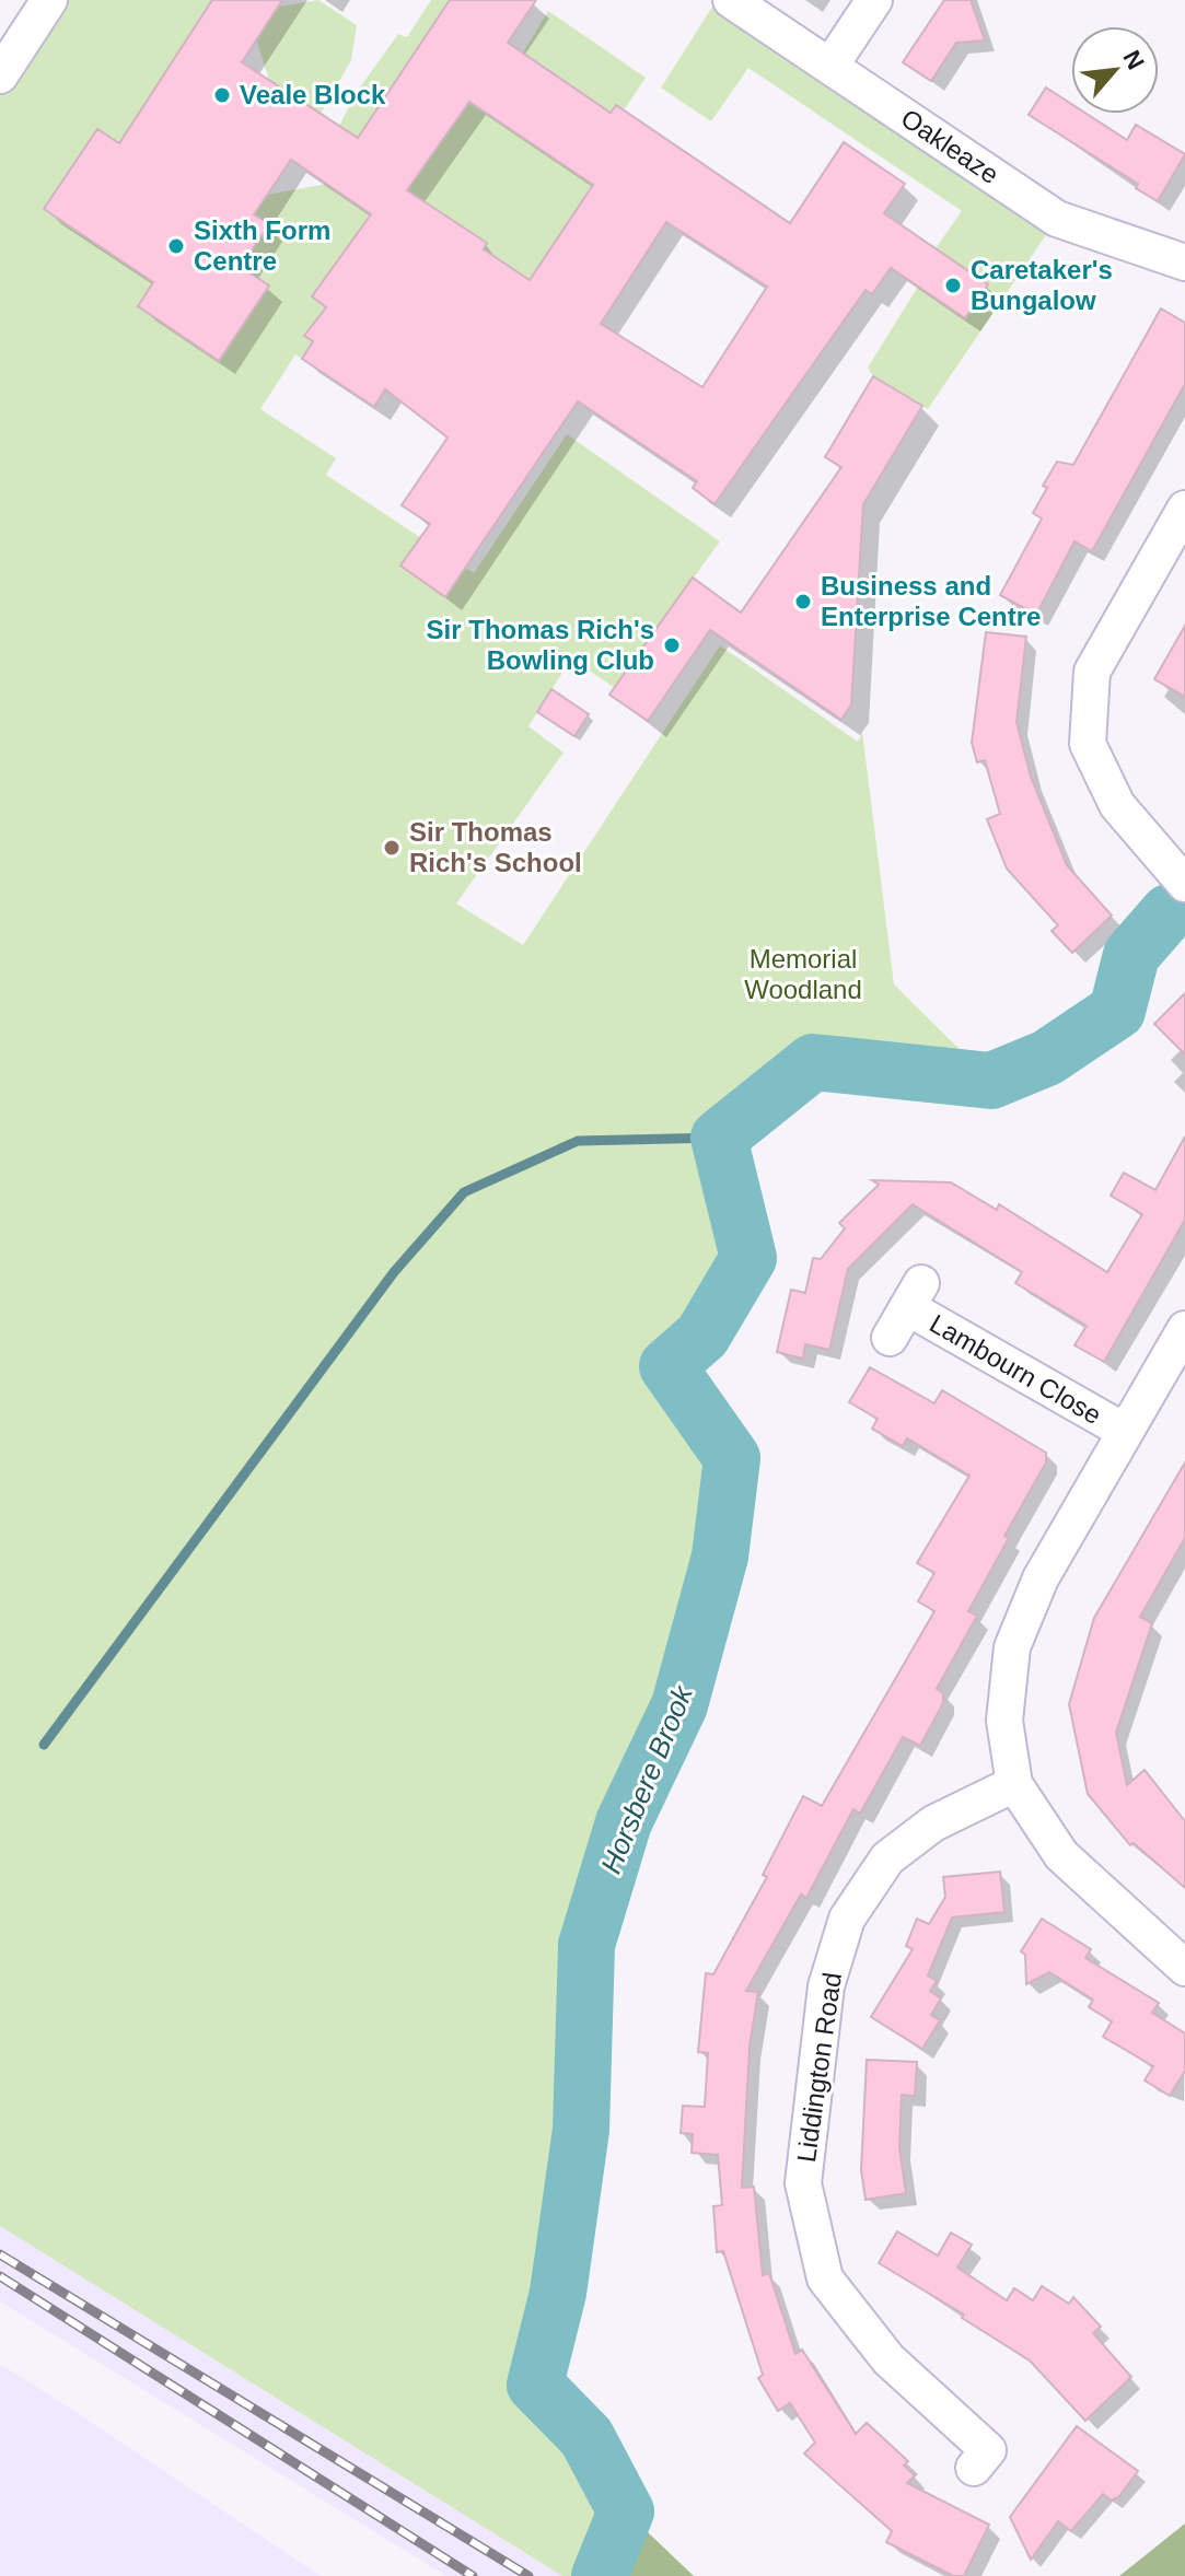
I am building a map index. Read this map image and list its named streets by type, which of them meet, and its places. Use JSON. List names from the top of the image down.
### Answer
{
  "streets": {
    "street": ["Oakleaze", "Lambourn Close", "Liddington Road"]
  },
  "water": ["Horsbere Brook"],
  "parks": ["Memorial Woodland"],
  "places": [
    "Veale Block",
    "Sixth Form Centre",
    "Caretaker's Bungalow",
    "Business and Enterprise Centre",
    "Sir Thomas Rich's Bowling Club",
    "Sir Thomas Rich's School"
  ],
  "north": "top right"
}
